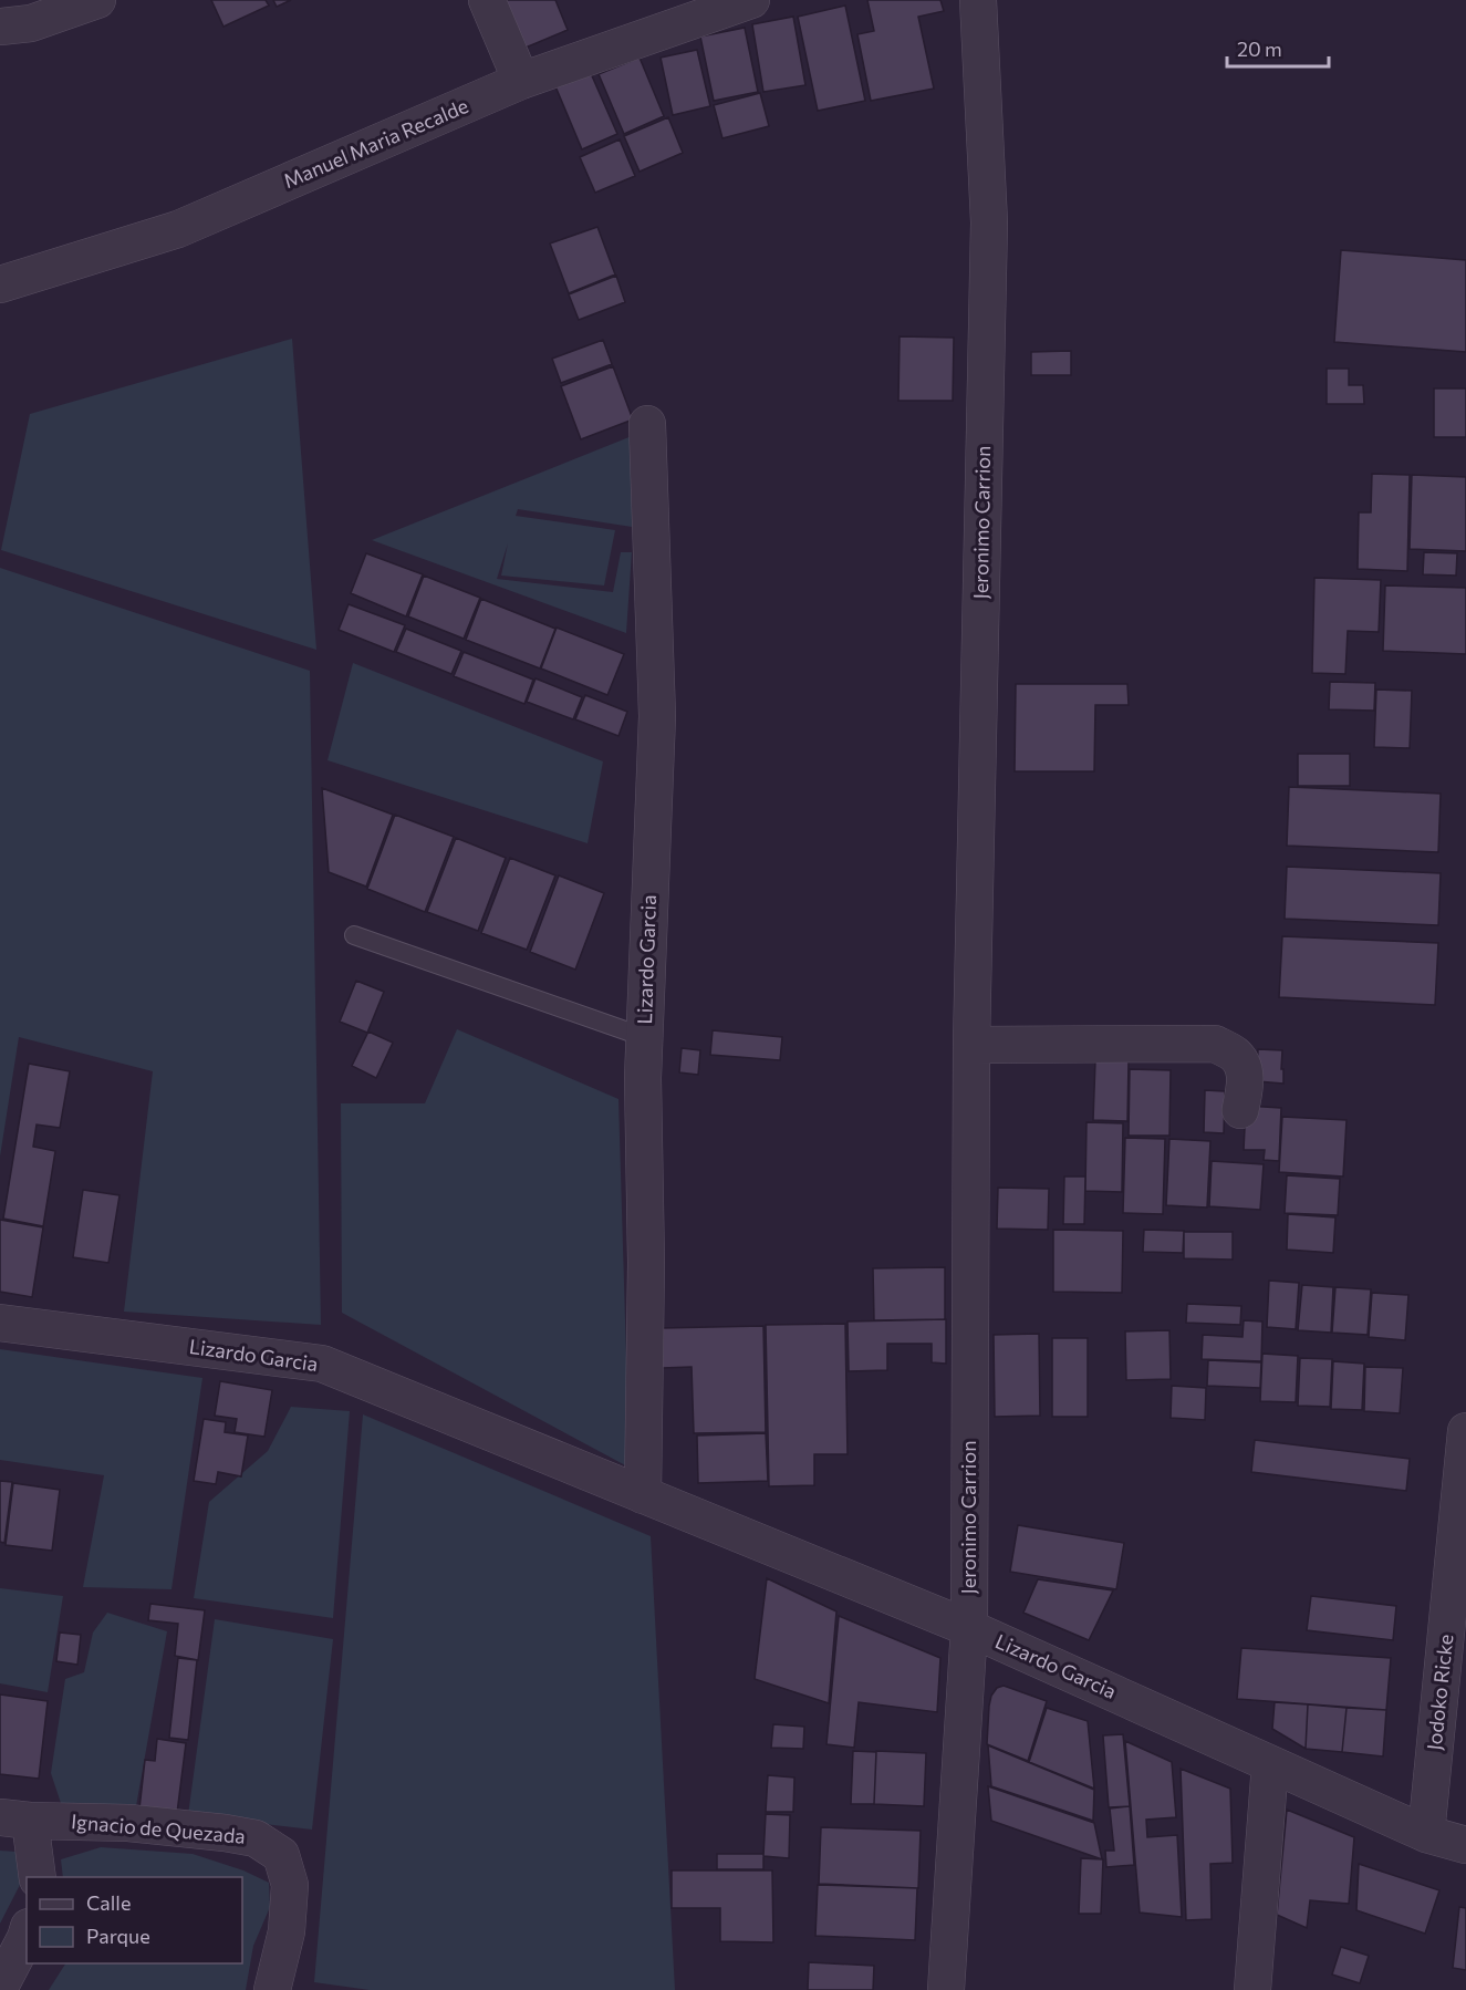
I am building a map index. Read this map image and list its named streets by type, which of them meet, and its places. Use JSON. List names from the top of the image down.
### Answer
{
  "streets": {
    "street": [
      "Manuel Maria Recalde",
      "Jeronimo Carrion",
      "Lizardo Garcia",
      "Jodoko Ricke",
      "Ignacio de Quezada"
    ]
  },
  "crossings": [
    ["Jeronimo Carrion", "Lizardo Garcia"],
    ["Lizardo Garcia", "Jodoko Ricke"]
  ],
  "legend": ["Calle", "Parque"],
  "scale_bar": "20 m"
}
